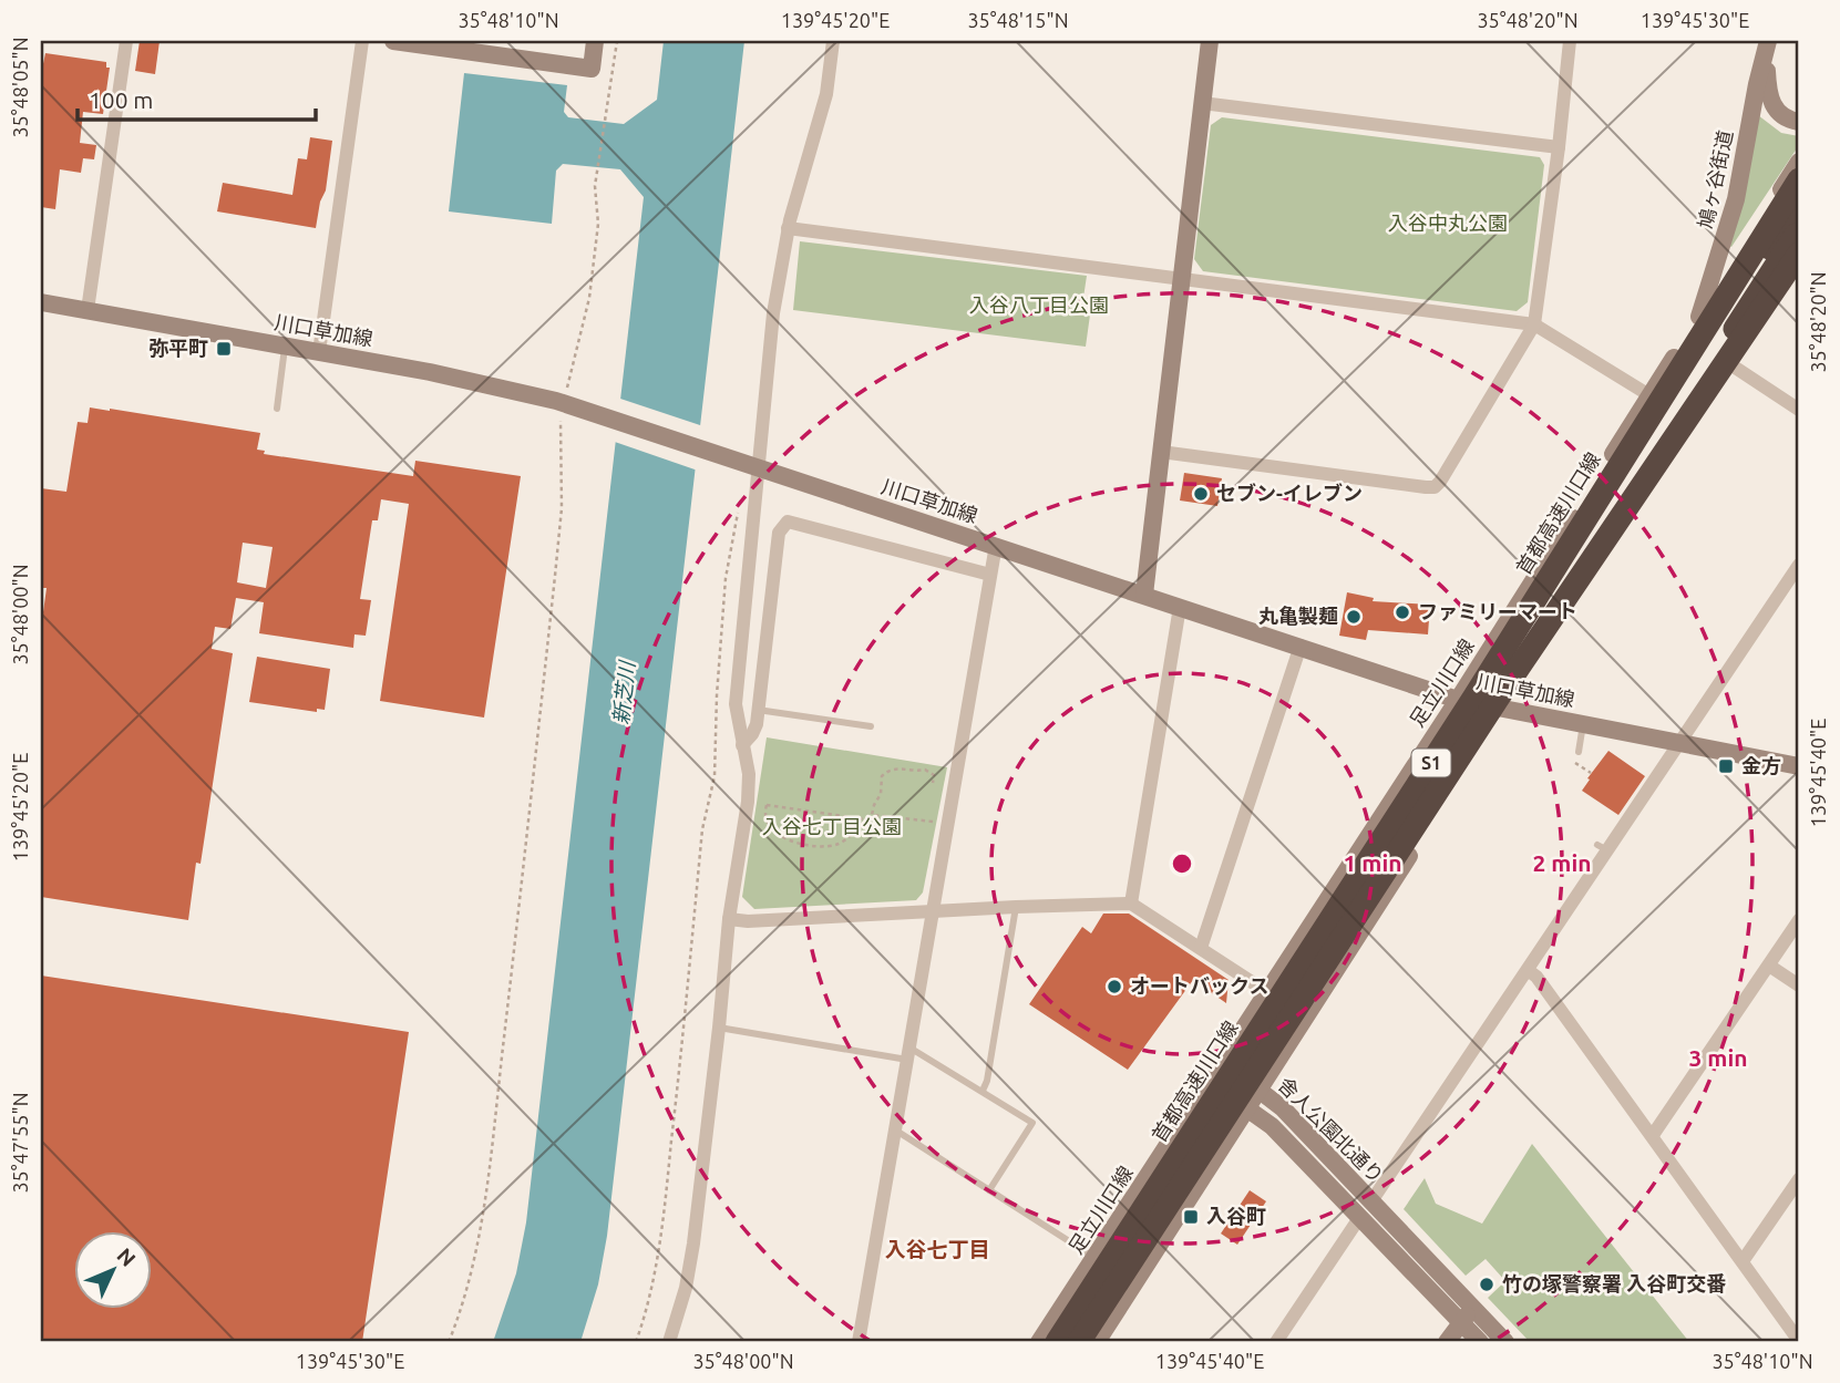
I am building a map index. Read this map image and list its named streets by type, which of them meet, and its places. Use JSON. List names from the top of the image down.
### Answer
{
  "streets": {
    "highway": ["首都高速川口線", "S1"],
    "main road": [
      "鳩ヶ谷街道",
      "川口草加線",
      "足立川口線",
      "舎人公園北通り"
    ]
  },
  "crossings": [
    ["鳩ヶ谷街道", "足立川口線"],
    ["川口草加線", "足立川口線"],
    ["足立川口線", "舎人公園北通り"]
  ],
  "districts": ["入谷七丁目"],
  "water": ["新芝川"],
  "parks": ["入谷中丸公園", "入谷八丁目公園", "入谷七丁目公園"],
  "places": {
    "transit": ["弥平町", "金方", "入谷町"],
    "other": [
      "セブン-イレブン",
      "ファミリーマート",
      "丸亀製麺",
      "オートバックス",
      "竹の塚警察署 入谷町交番"
    ]
  },
  "scale_bar": "100 m",
  "north": "top right",
  "coordinates": [
    "35°48'10\"N",
    "139°45'20\"E",
    "35°48'15\"N",
    "35°48'20\"N",
    "139°45'30\"E",
    "35°48'05\"N",
    "35°48'00\"N",
    "139°45'40\"E",
    "35°47'55\"N"
  ],
  "rings": ["1 min", "2 min", "3 min"]
}
